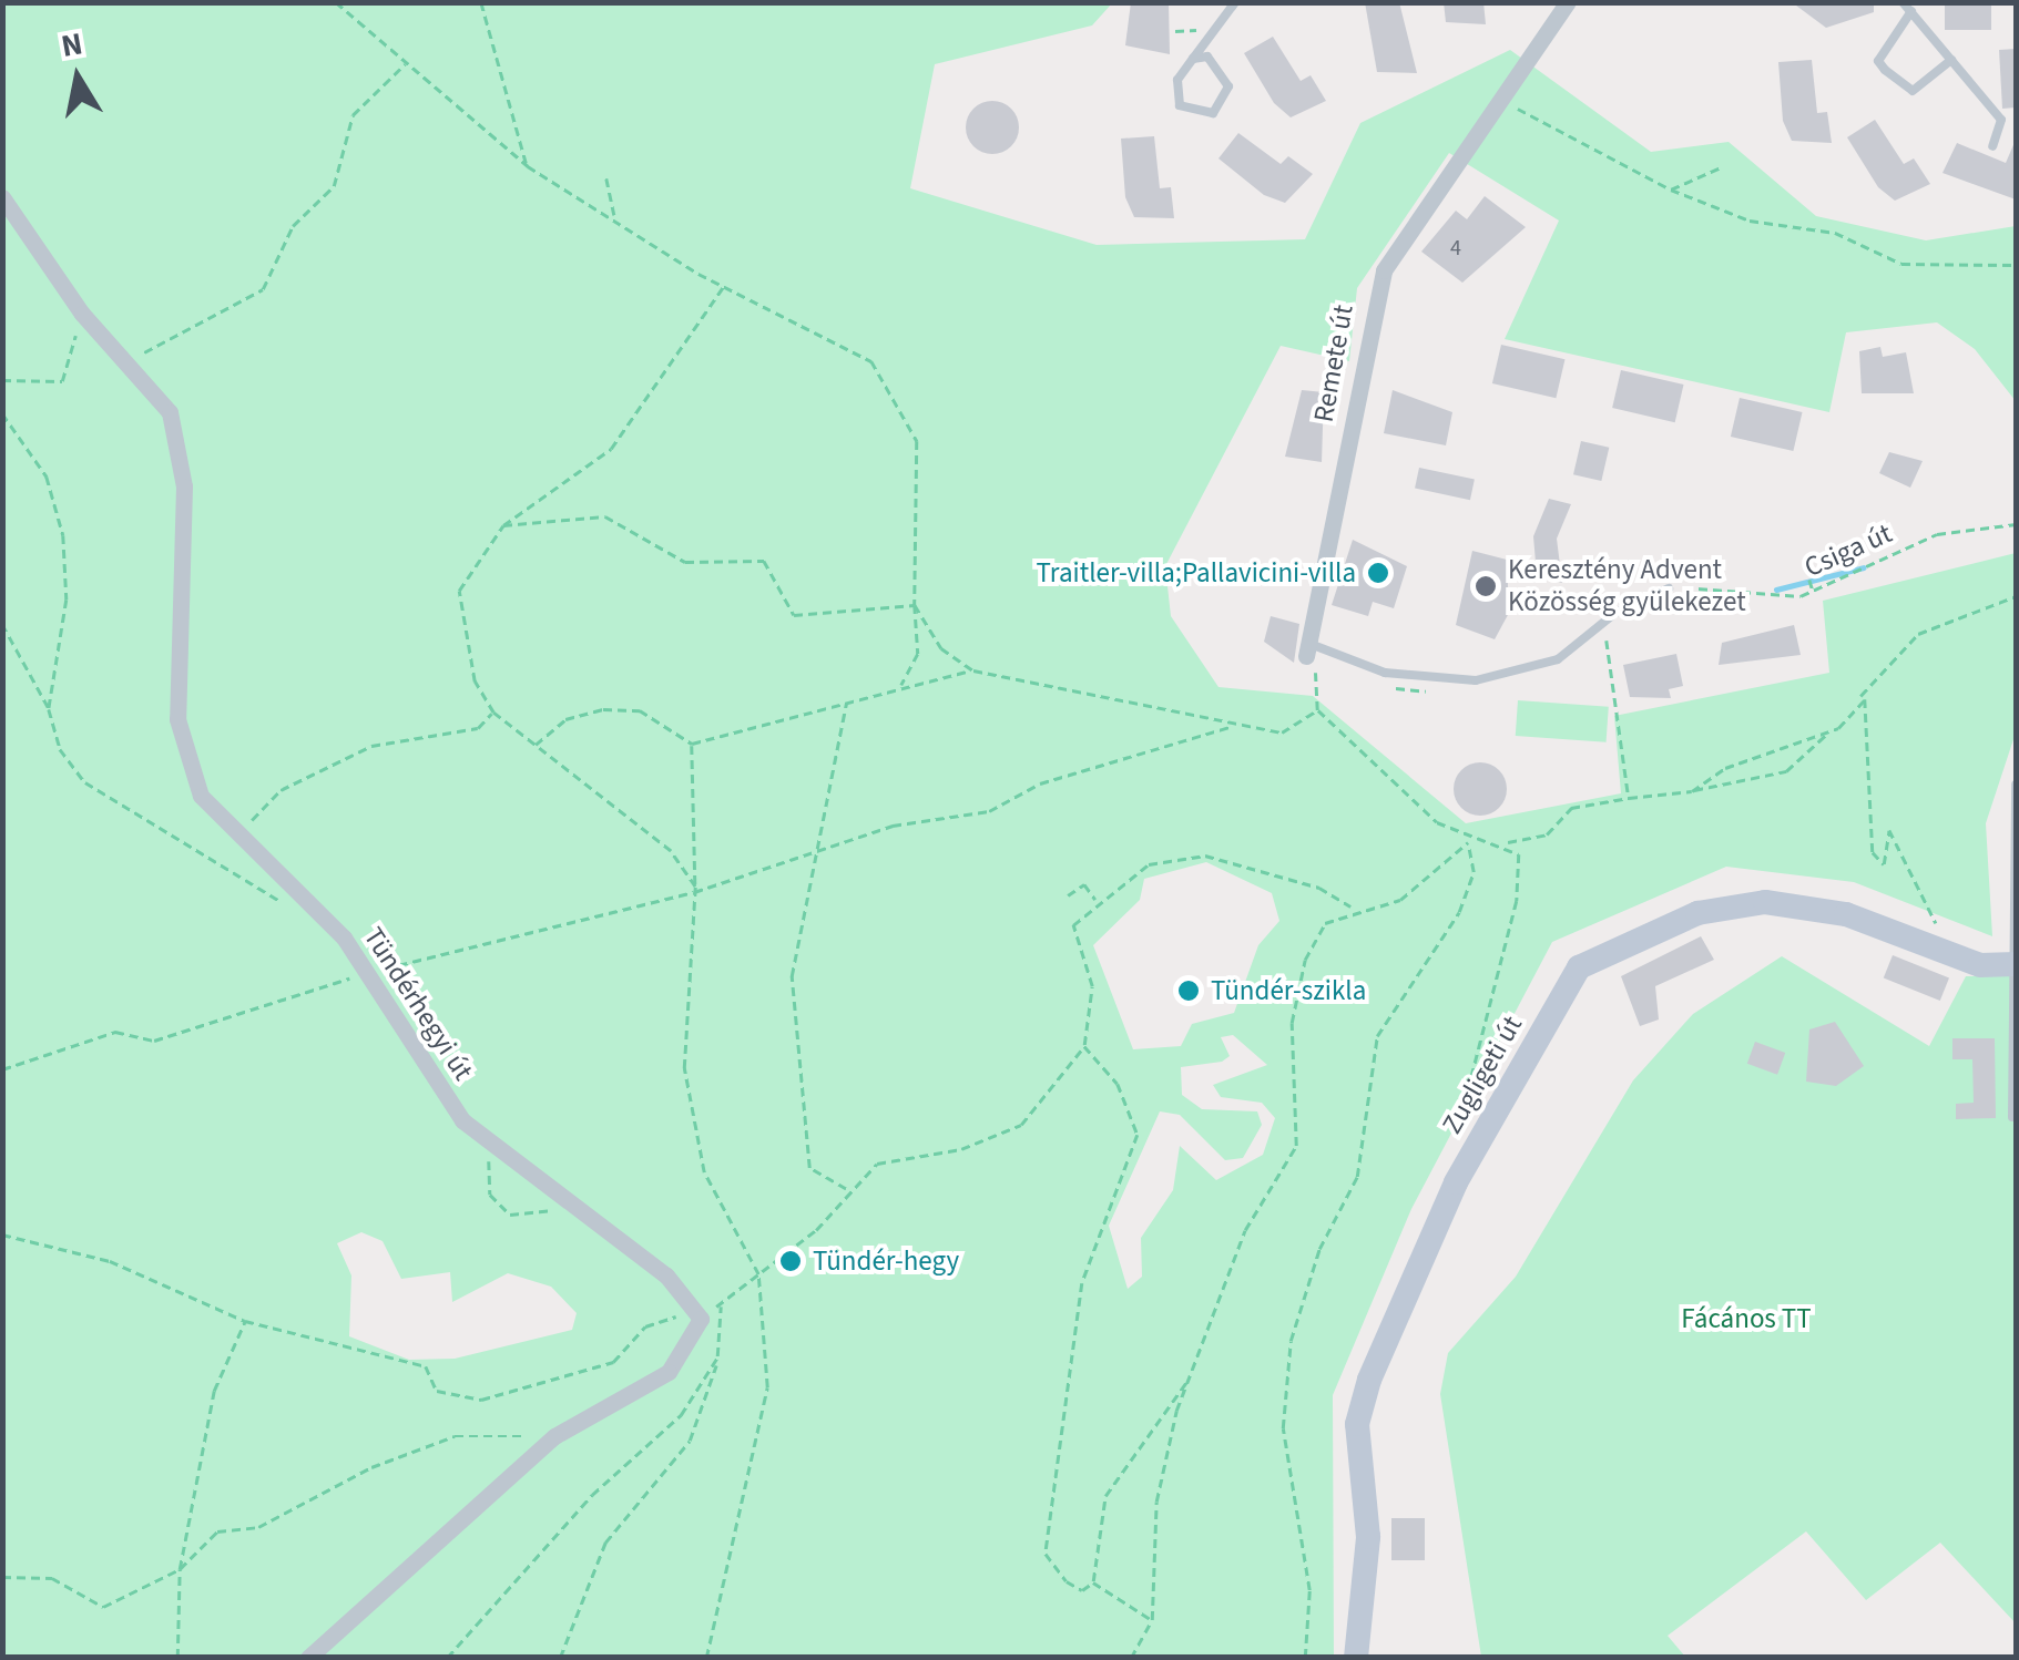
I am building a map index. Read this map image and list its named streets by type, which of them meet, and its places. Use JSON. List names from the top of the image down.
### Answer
{
  "streets": {
    "street": ["Remete út", "Tündérhegyi út", "Zugligeti út"],
    "path": ["Csiga út"]
  },
  "parks": ["Fácános TT"],
  "places": [
    "Traitler-villa;Pallavicini-villa",
    "Keresztény Advent Közösség gyülekezet",
    "Tündér-szikla",
    "Tündér-hegy"
  ],
  "house_numbers": ["4"],
  "north": "top"
}
